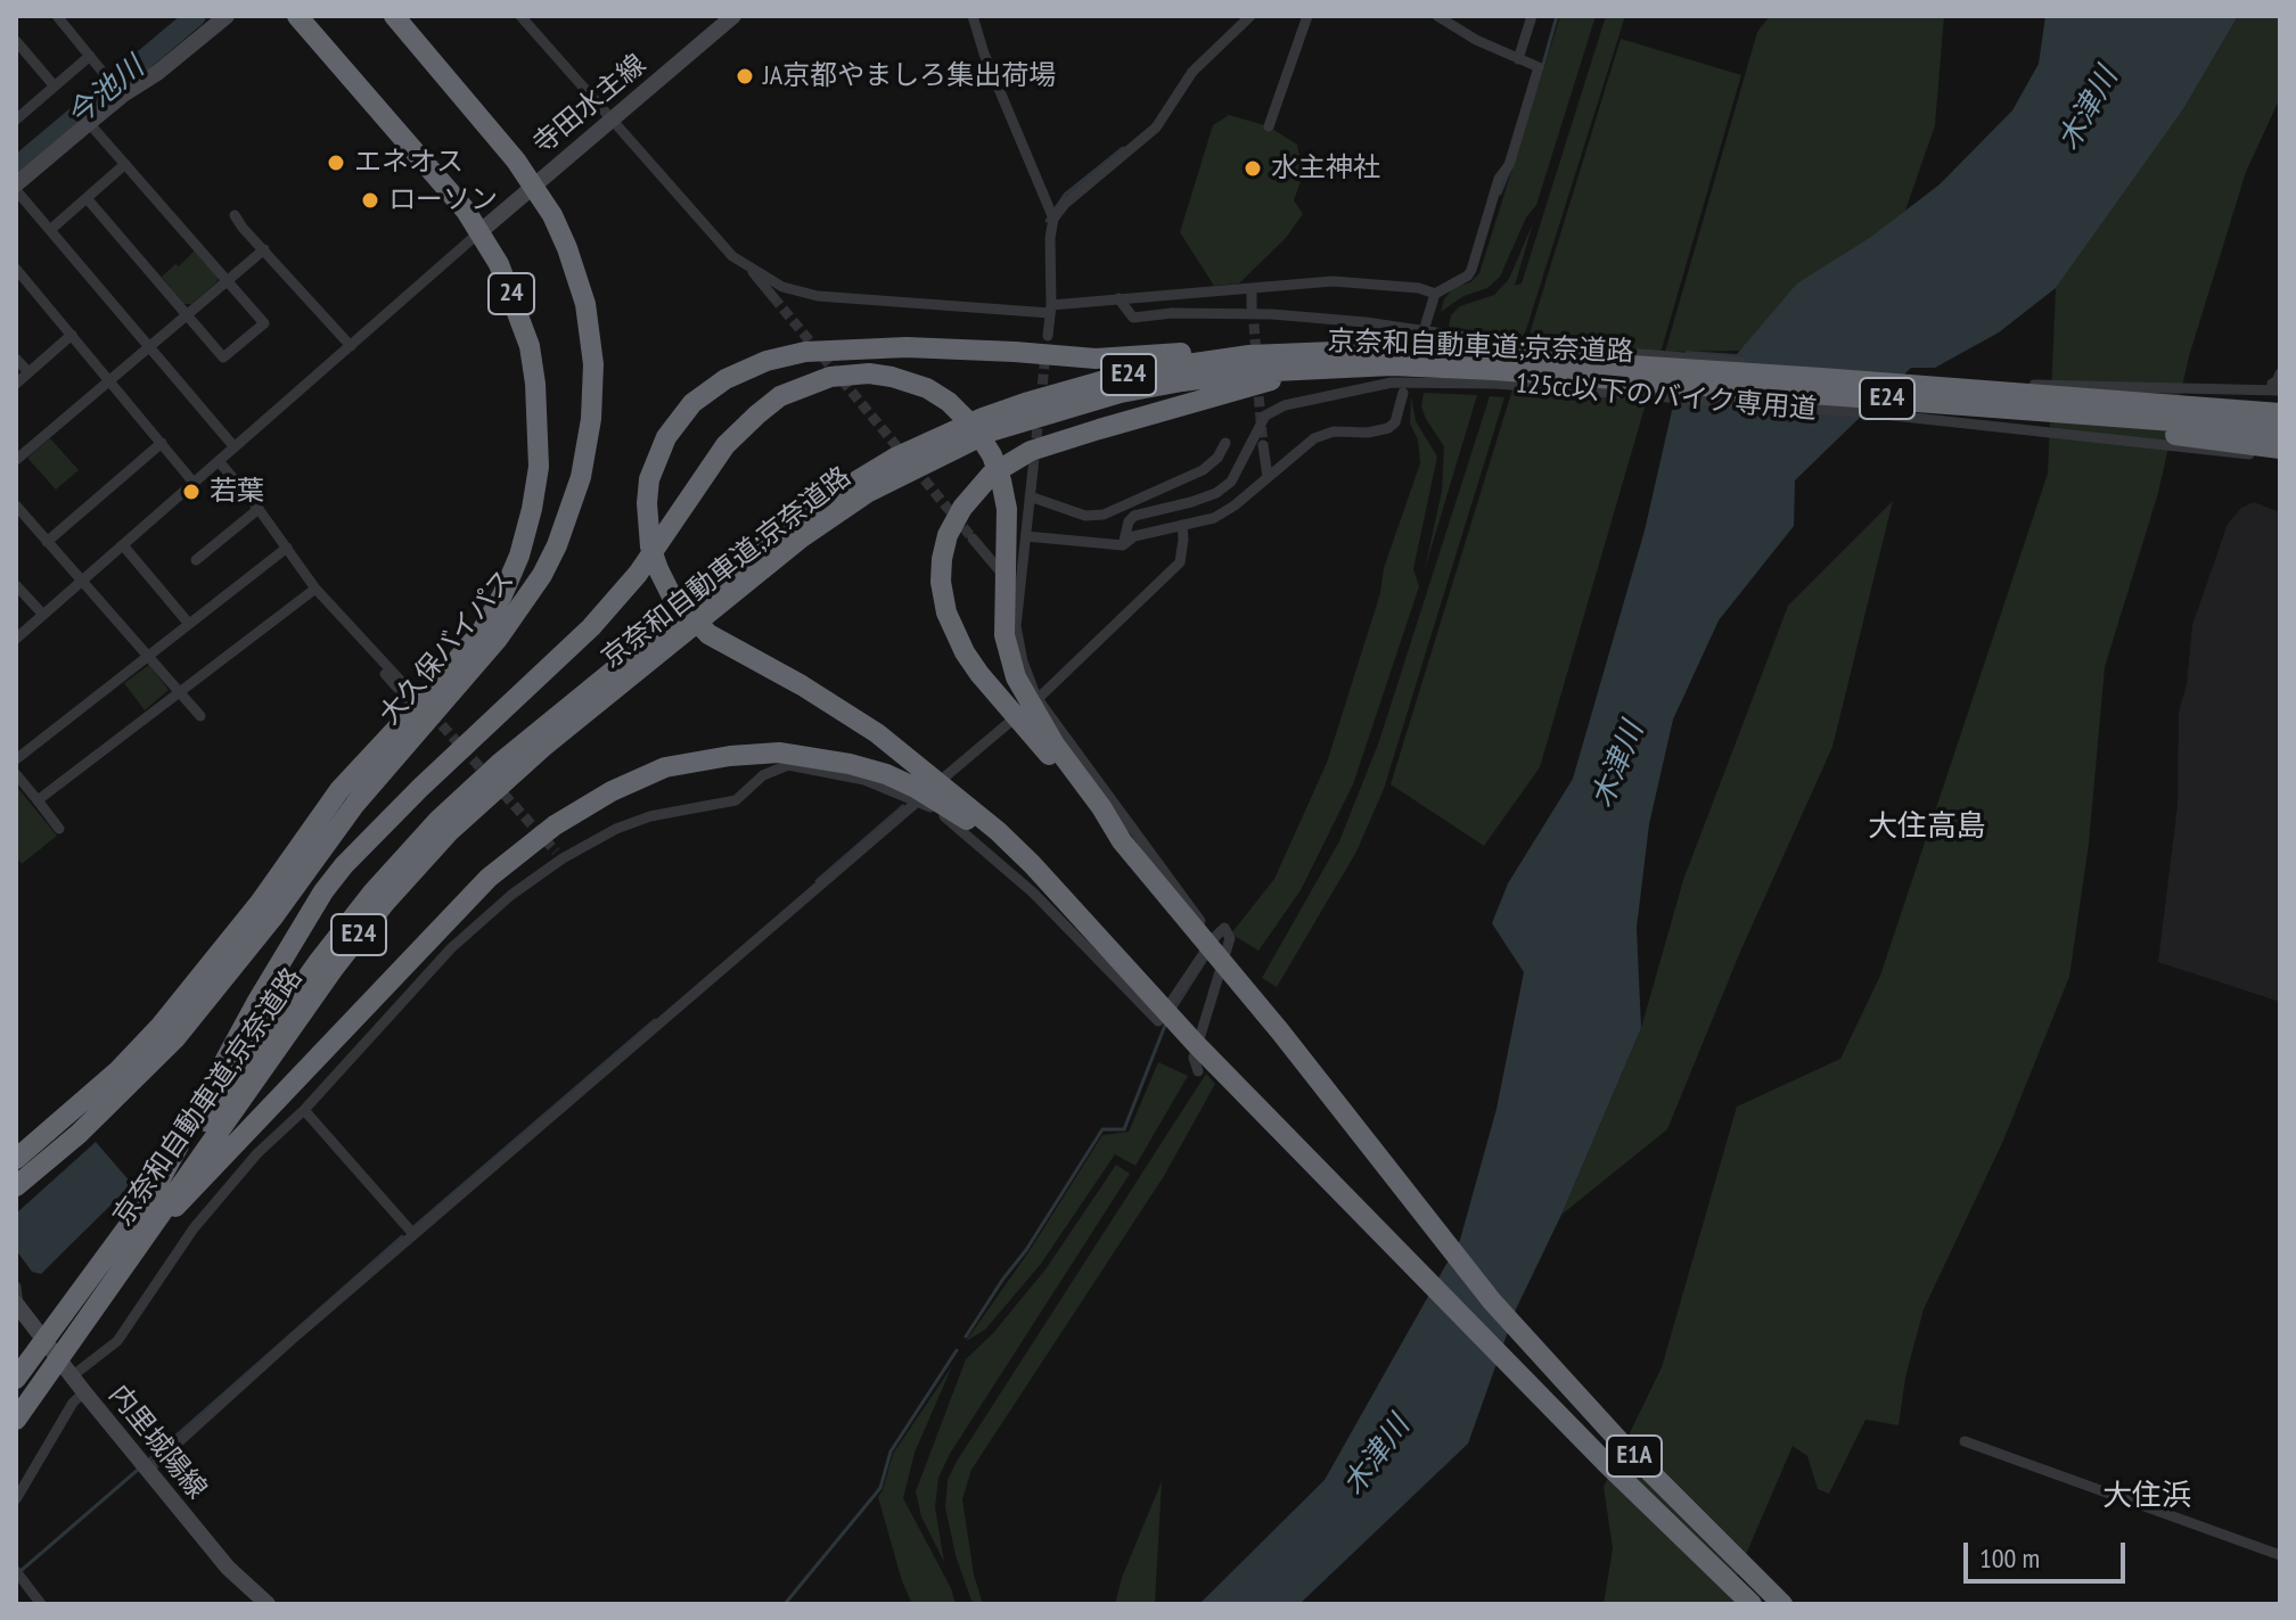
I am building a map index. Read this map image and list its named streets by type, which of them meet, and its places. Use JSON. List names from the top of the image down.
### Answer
{
  "streets": {
    "highway": [
      "24",
      "京奈和自動車道;京奈道路",
      "E24",
      "大久保バイパス",
      "E1A"
    ],
    "main road": ["寺田水主線", "内里城陽線"],
    "street": ["125cc以下のバイク専用道"]
  },
  "crossings": [
    ["寺田水主線", "大久保バイパス"],
    ["京奈和自動車道;京奈道路", "125cc以下のバイク専用道"]
  ],
  "districts": ["大住高島", "大住浜"],
  "water": ["今池川", "木津川"],
  "places": [
    "JA京都やましろ集出荷場",
    "エネオス",
    "水主神社",
    "ローソン",
    "若葉"
  ],
  "scale_bar": "100 m"
}
